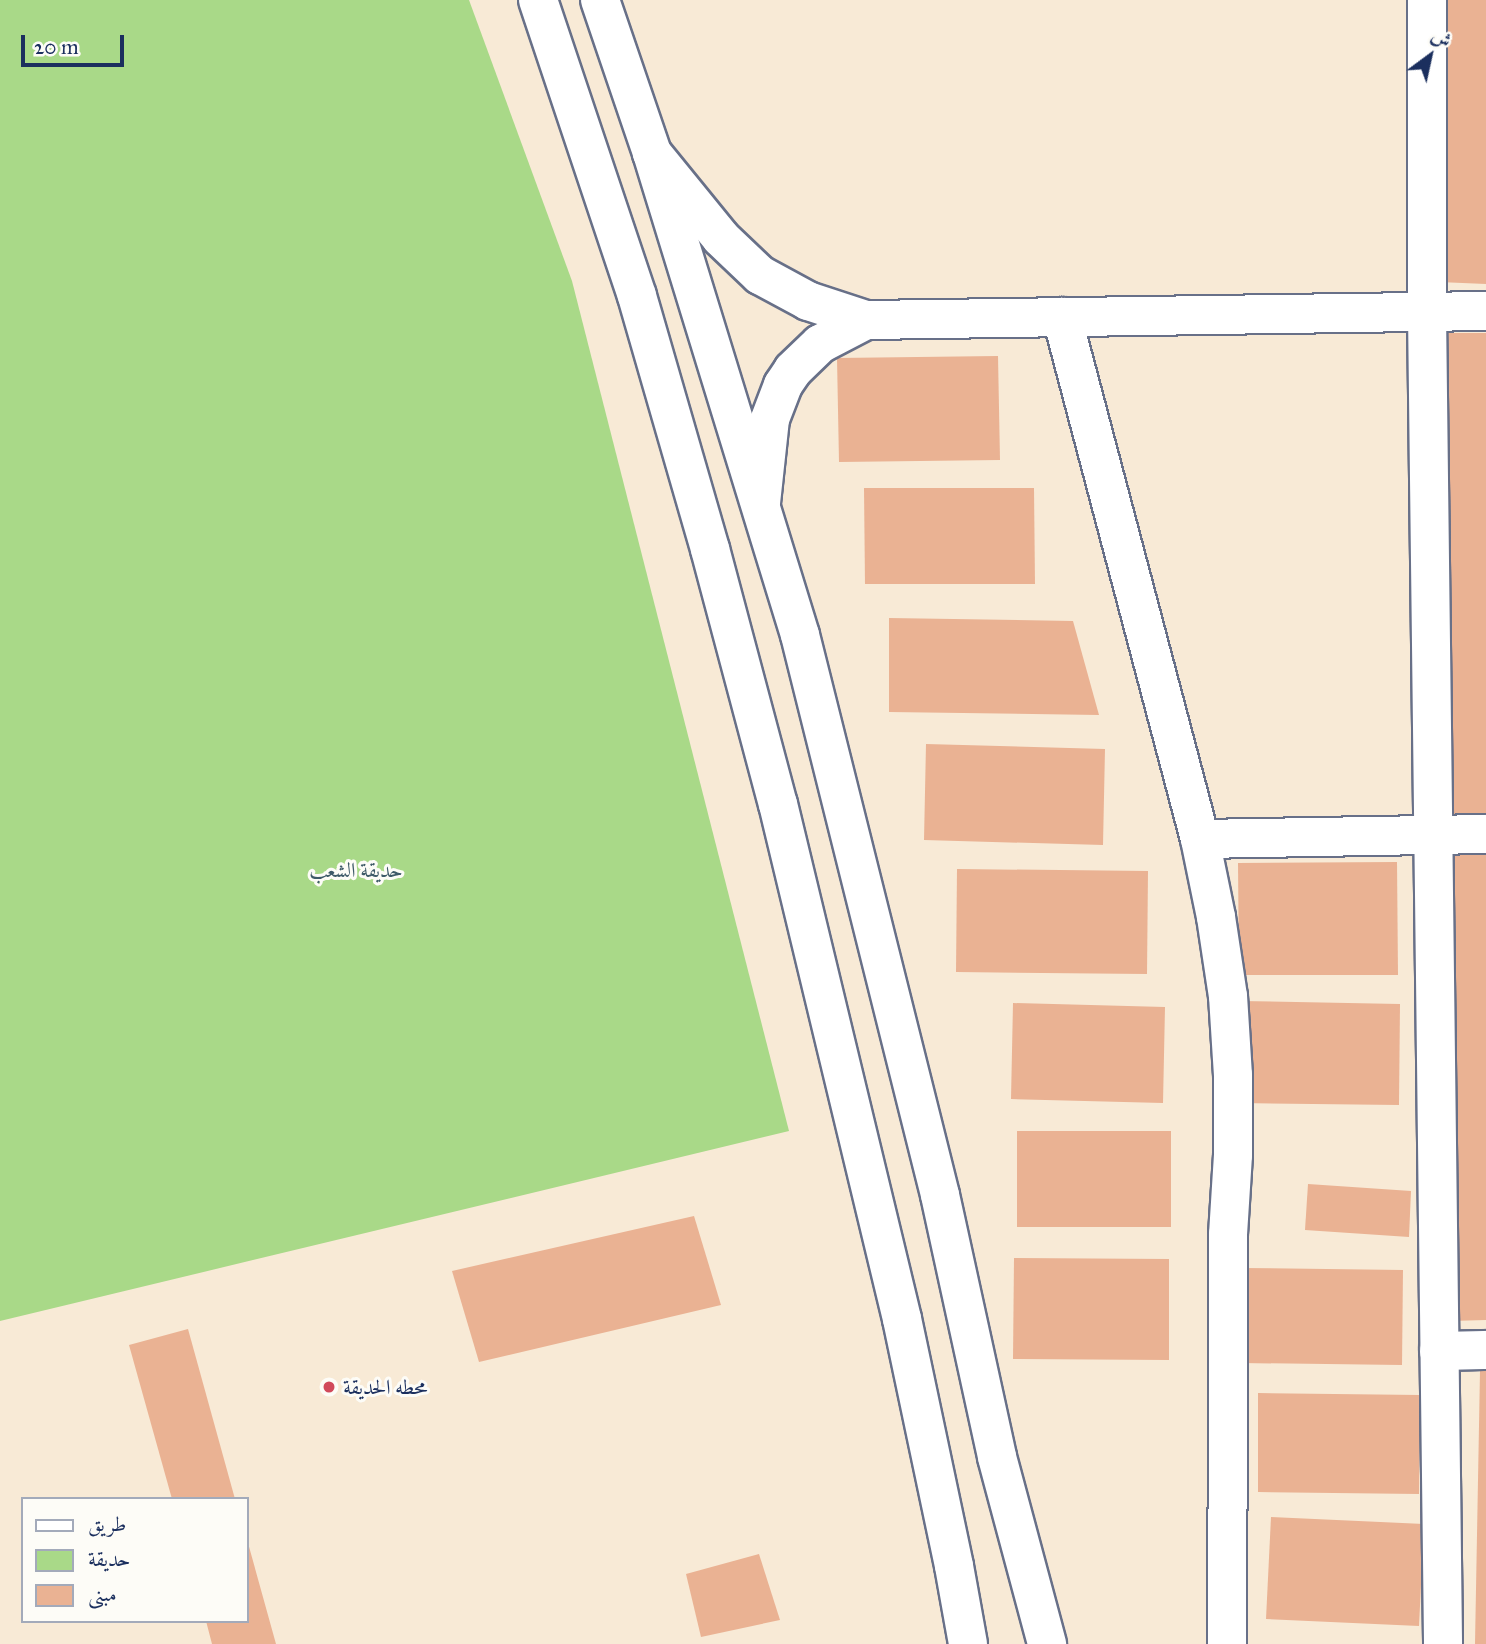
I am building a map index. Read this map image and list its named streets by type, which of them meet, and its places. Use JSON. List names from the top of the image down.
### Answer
{
  "parks": ["حديقة الشعب"],
  "places": ["محطه الحديقة"],
  "legend": ["طريق", "حديقة", "مبنى"],
  "scale_bar": "20 m",
  "north": "top right"
}
